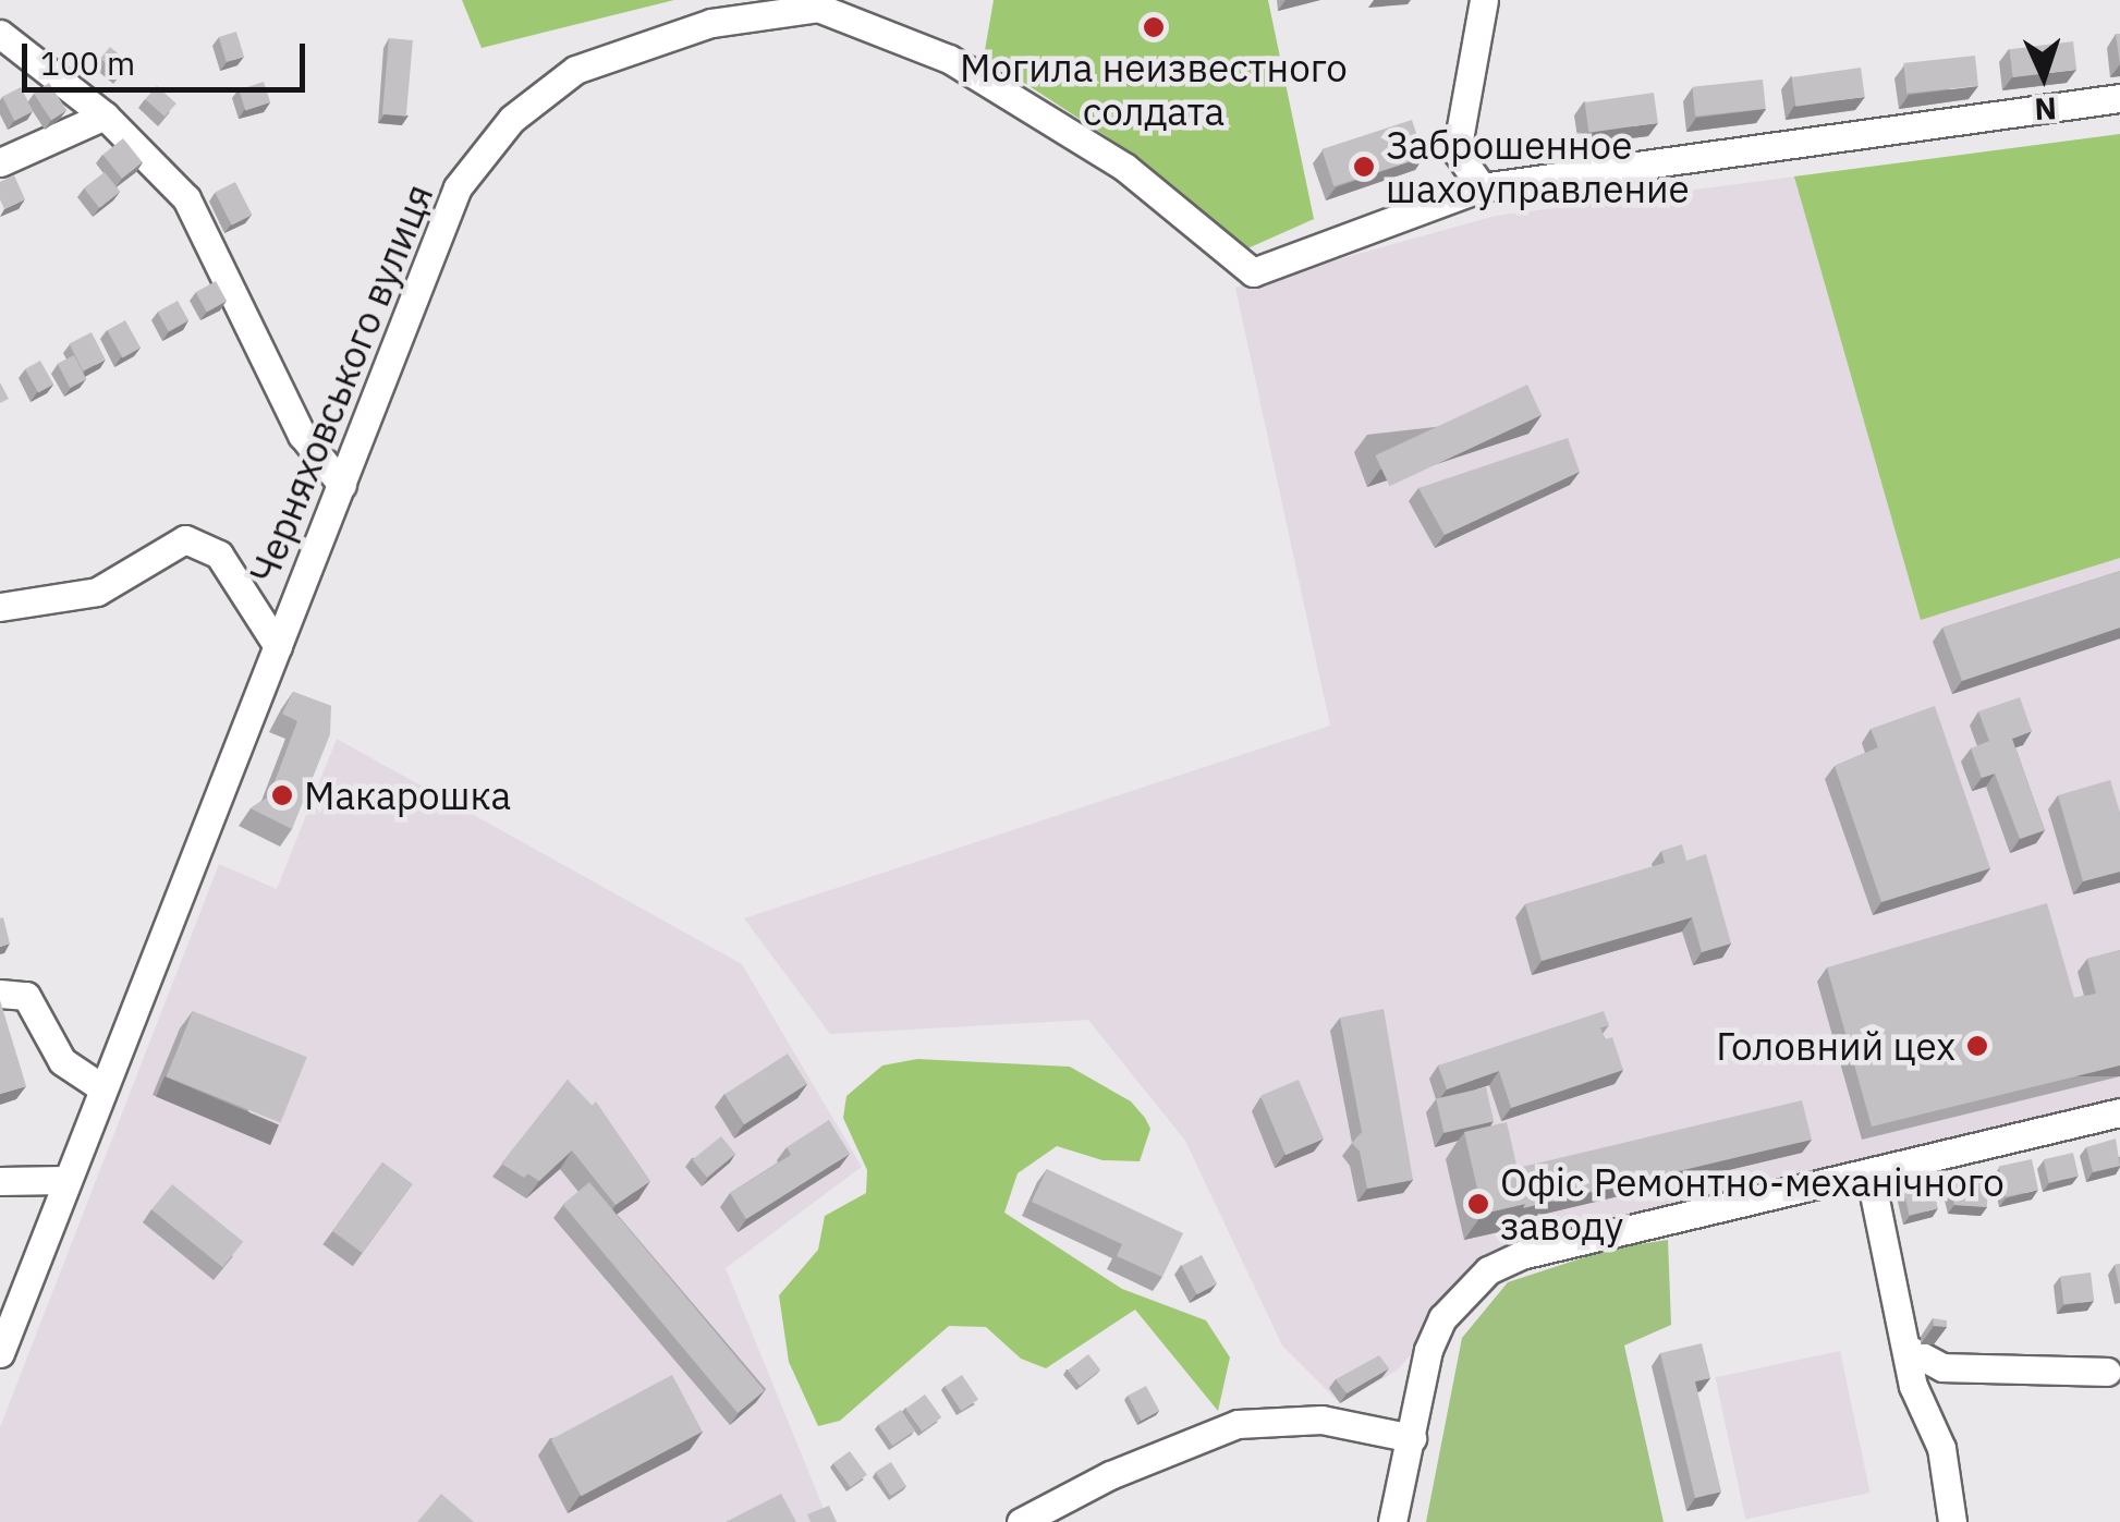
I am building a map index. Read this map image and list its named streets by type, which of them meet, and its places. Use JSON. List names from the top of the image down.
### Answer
{
  "streets": {
    "street": ["Черняховського вулиця"]
  },
  "places": [
    "Могила неизвестного солдата",
    "Заброшенное шахоуправление",
    "Макарошка",
    "Головний цех",
    "Офіс Ремонтно-механічного заводу"
  ],
  "scale_bar": "100 m",
  "north": "bottom"
}
